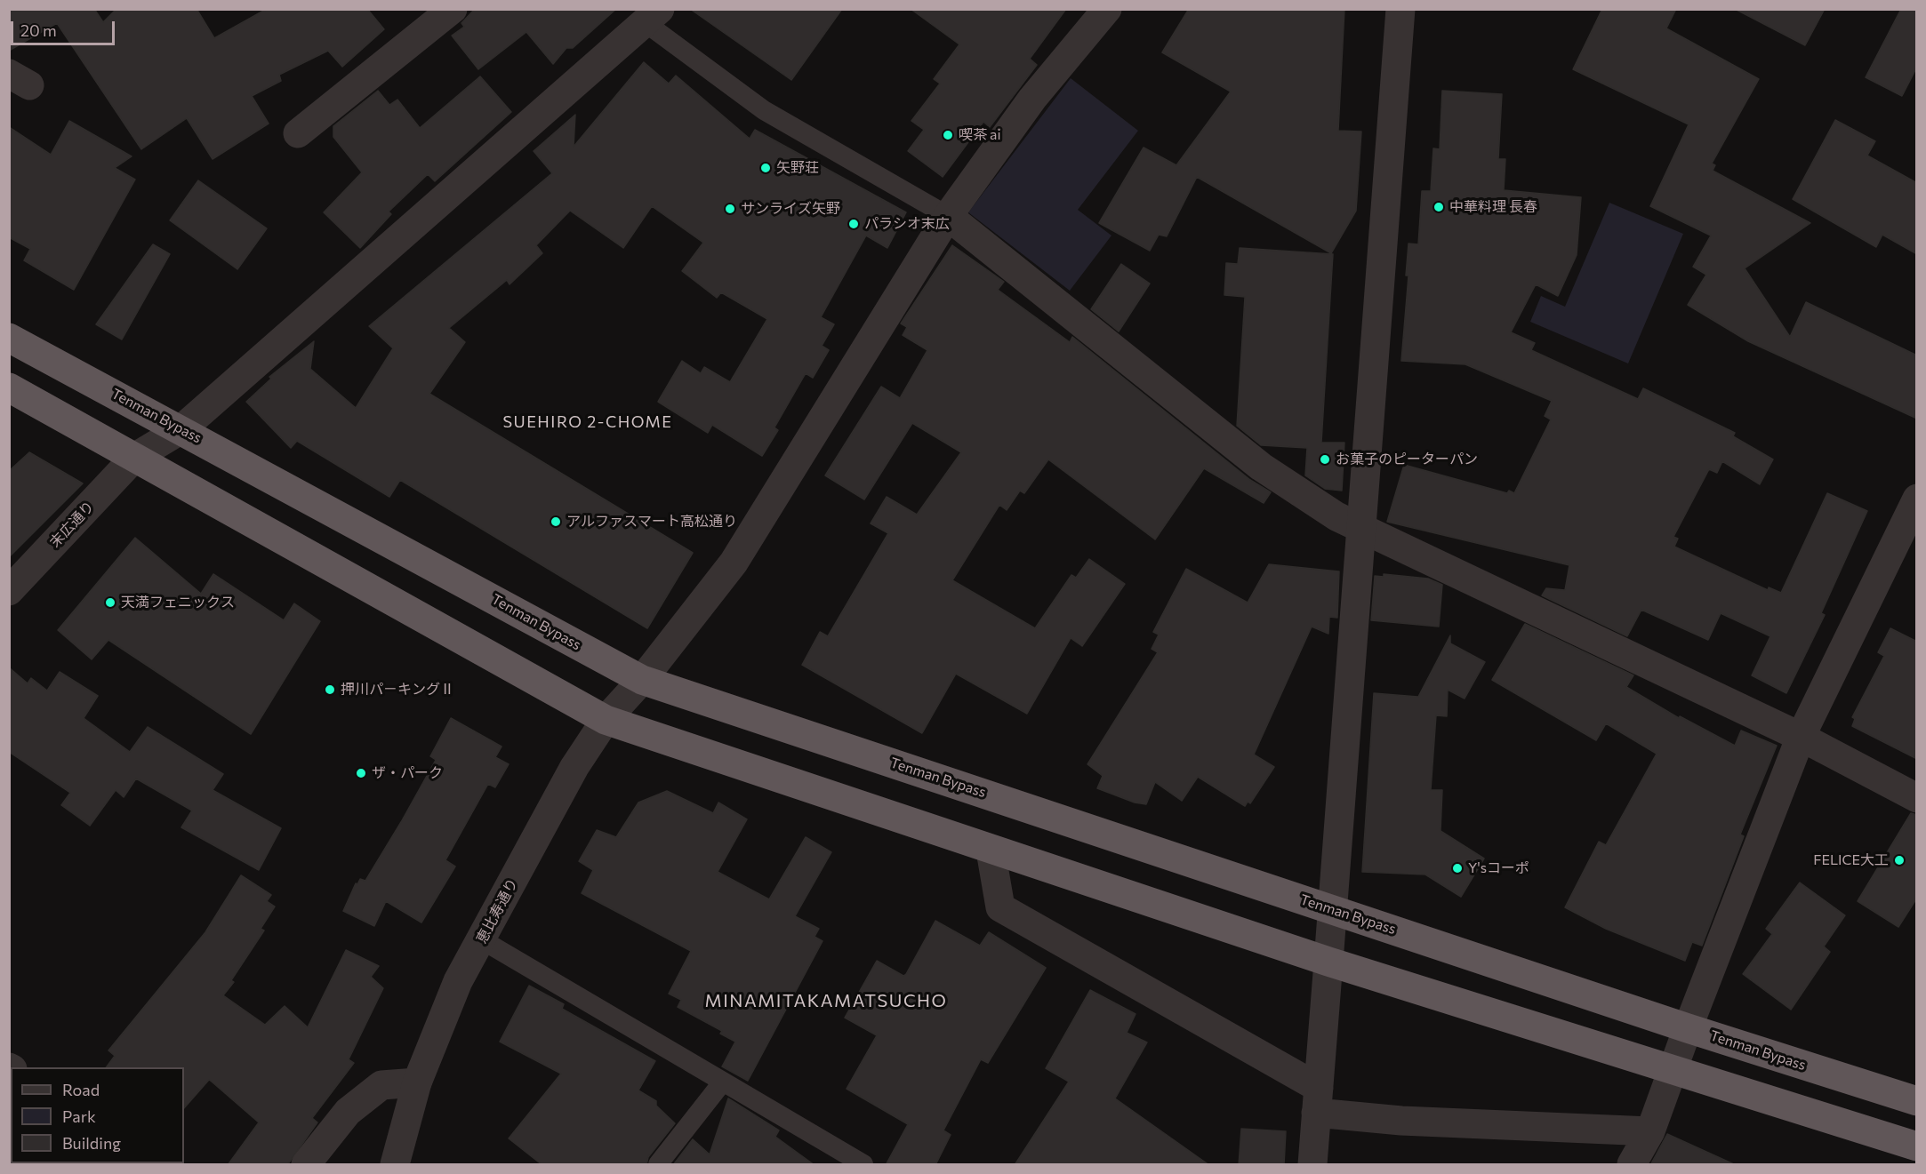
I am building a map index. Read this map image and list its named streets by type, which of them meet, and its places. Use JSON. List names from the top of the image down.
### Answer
{
  "streets": {
    "highway": ["Tenman Bypass"],
    "street": ["末広通り", "恵比寿通り"]
  },
  "crossings": [
    ["Tenman Bypass", "末広通り"],
    ["Tenman Bypass", "恵比寿通り"]
  ],
  "districts": ["SUEHIRO 2-CHOME", "MINAMITAKAMATSUCHO"],
  "places": [
    "喫茶 ai",
    "矢野荘",
    "中華料理 長春",
    "サンライズ矢野",
    "パラシオ末広",
    "お菓子のピーターパン",
    "アルファスマート高松通り",
    "天満フェニックス",
    "押川パ－キングⅡ",
    "ザ・パーク",
    "FELICE大工",
    "Y'sコーポ"
  ],
  "legend": ["Road", "Park", "Building"],
  "scale_bar": "20 m"
}
